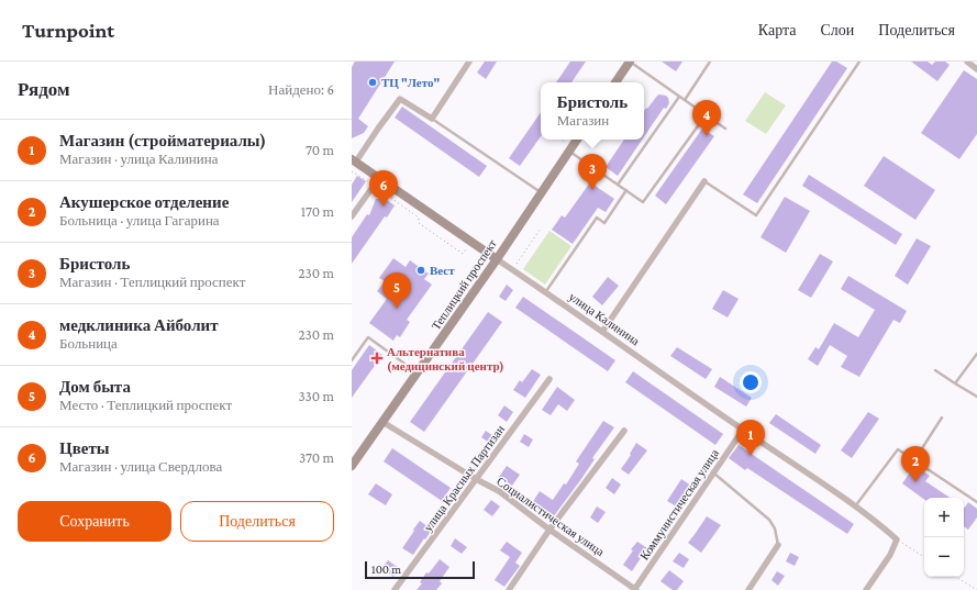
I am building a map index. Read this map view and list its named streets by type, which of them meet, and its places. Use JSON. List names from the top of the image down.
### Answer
{
  "streets": {
    "main road": ["Теплицкий проспект", "улица Калинина"],
    "street": ["улица Красных Партизан", "Коммунистическая улица", "Социалистическая улица"]
  },
  "crossings": [
    ["Теплицкий проспект", "улица Калинина"],
    ["Теплицкий проспект", "Социалистическая улица"],
    ["улица Калинина", "Коммунистическая улица"],
    ["улица Красных Партизан", "Социалистическая улица"],
    ["Коммунистическая улица", "Социалистическая улица"]
  ],
  "places": {
    "other": ["ТЦ \"Лето\"", "Вест"],
    "health": ["Альтернатива (медицинский центр)"]
  },
  "scale_bar": "100 m",
  "page": {
    "header": "Turnpoint",
    "nav": ["Карта", "Слои", "Поделиться"],
    "heading": ["Рядом", "Найдено: 6"],
    "popup": ["Бристоль", "Магазин"],
    "pins": [
      "4",
      "3",
      "6",
      "5",
      "1",
      "2"
    ],
    "list": [
      {
        "mark": "1",
        "name": "Магазин (стройматериалы)",
        "note": "Магазин · улица Калинина",
        "value": "70 m"
      },
      {
        "mark": "2",
        "name": "Акушерское отделение",
        "note": "Больница · улица Гагарина",
        "value": "170 m"
      },
      {
        "mark": "3",
        "name": "Бристоль",
        "note": "Магазин · Теплицкий проспект",
        "value": "230 m"
      },
      {
        "mark": "4",
        "name": "медклиника Айболит",
        "note": "Больница",
        "value": "230 m"
      },
      {
        "mark": "5",
        "name": "Дом быта",
        "note": "Место · Теплицкий проспект",
        "value": "330 m"
      },
      {
        "mark": "6",
        "name": "Цветы",
        "note": "Магазин · улица Свердлова",
        "value": "370 m"
      }
    ],
    "buttons": ["Сохранить", "Поделиться"],
    "map_buttons": ["+", "−"],
    "scale": "100 m"
  }
}
